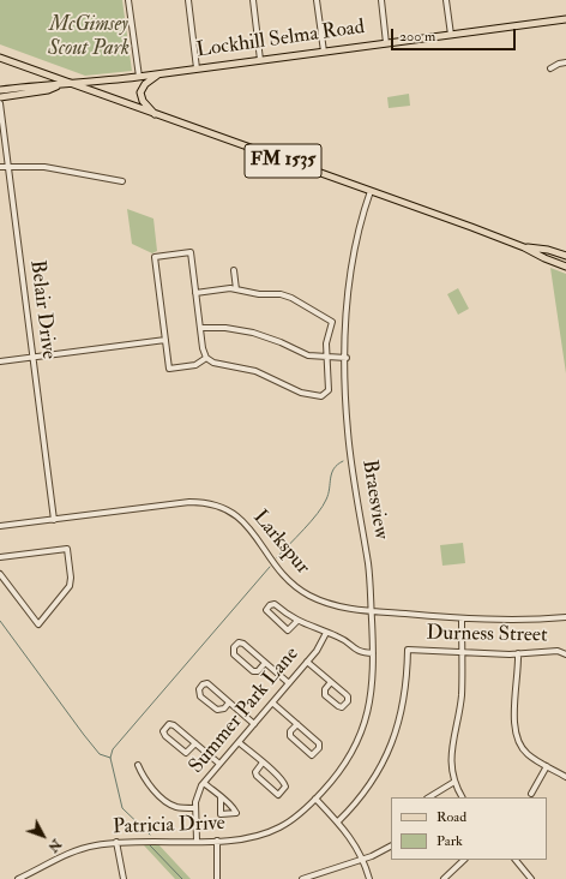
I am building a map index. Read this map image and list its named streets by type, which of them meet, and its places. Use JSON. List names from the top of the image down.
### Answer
{
  "streets": {
    "main road": ["Lockhill Selma Road", "FM 1535"],
    "street": [
      "Belair Drive",
      "Braesview",
      "Larkspur",
      "Durness Street",
      "Summer Park Lane",
      "Patricia Drive"
    ]
  },
  "crossings": [
    ["Lockhill Selma Road", "FM 1535"],
    ["FM 1535", "Braesview"],
    ["Belair Drive", "Larkspur"],
    ["Braesview", "Larkspur"],
    ["Braesview", "Patricia Drive"],
    ["Summer Park Lane", "Patricia Drive"]
  ],
  "parks": ["McGimsey Scout Park"],
  "legend": ["Road", "Park"],
  "scale_bar": "200 m",
  "north": "bottom right"
}
